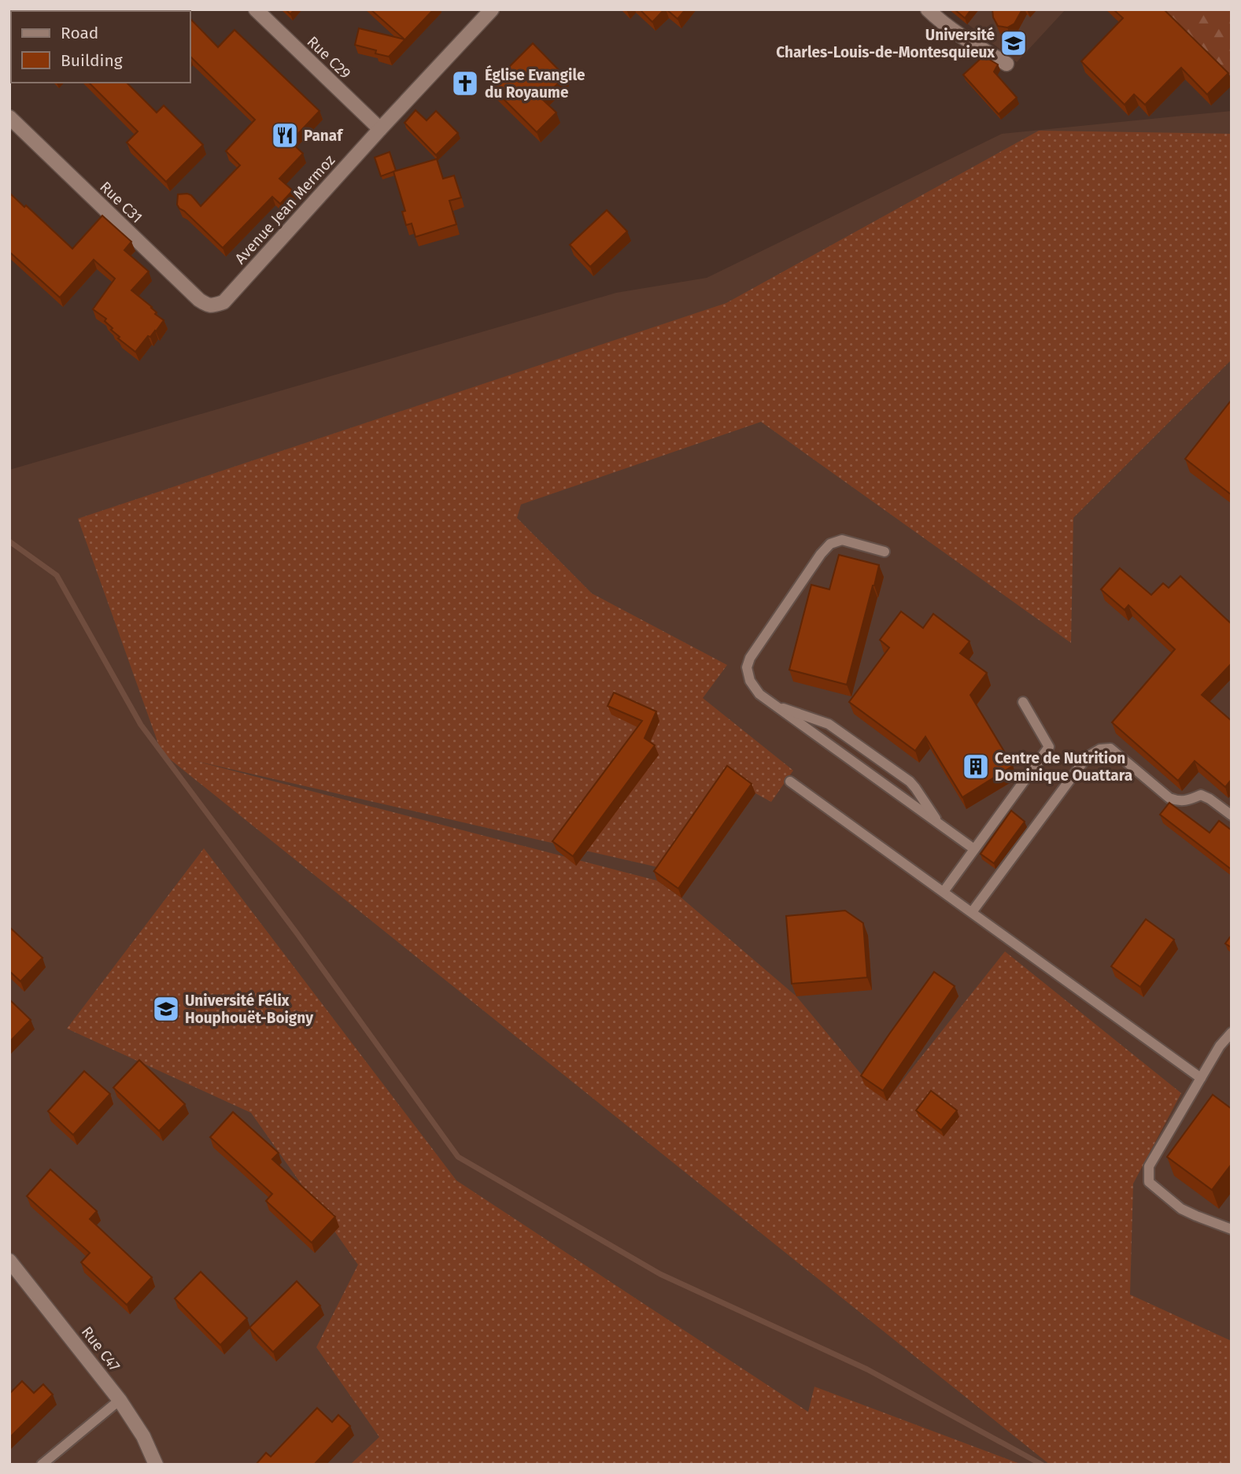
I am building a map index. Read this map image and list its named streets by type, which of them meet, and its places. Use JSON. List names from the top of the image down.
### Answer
{
  "streets": {
    "street": [
      "Rue C29",
      "Rue C31",
      "Avenue Jean Mermoz",
      "Rue C47"
    ]
  },
  "crossings": [
    ["Rue C29", "Avenue Jean Mermoz"],
    ["Rue C31", "Avenue Jean Mermoz"]
  ],
  "places": {
    "school or university": ["Université Charles-Louis-de-Montesquieux", "Université Félix Houphouët-Boigny"],
    "church": ["Église Evangile du Royaume"],
    "restaurant": ["Panaf"],
    "building": ["Centre de Nutrition Dominique Ouattara"]
  },
  "legend": ["Road", "Building"]
}
